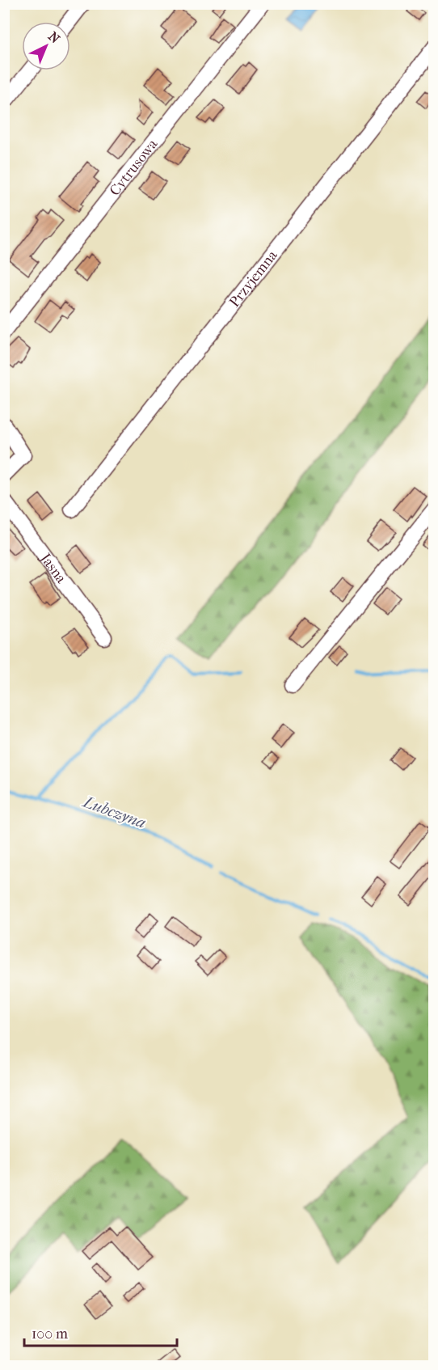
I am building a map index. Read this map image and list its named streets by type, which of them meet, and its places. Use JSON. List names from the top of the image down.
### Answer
{
  "streets": {
    "street": ["Cytrusowa", "Przyjemna", "Jasna"]
  },
  "water": ["Lubczyna"],
  "scale_bar": "100 m",
  "north": "top right"
}
